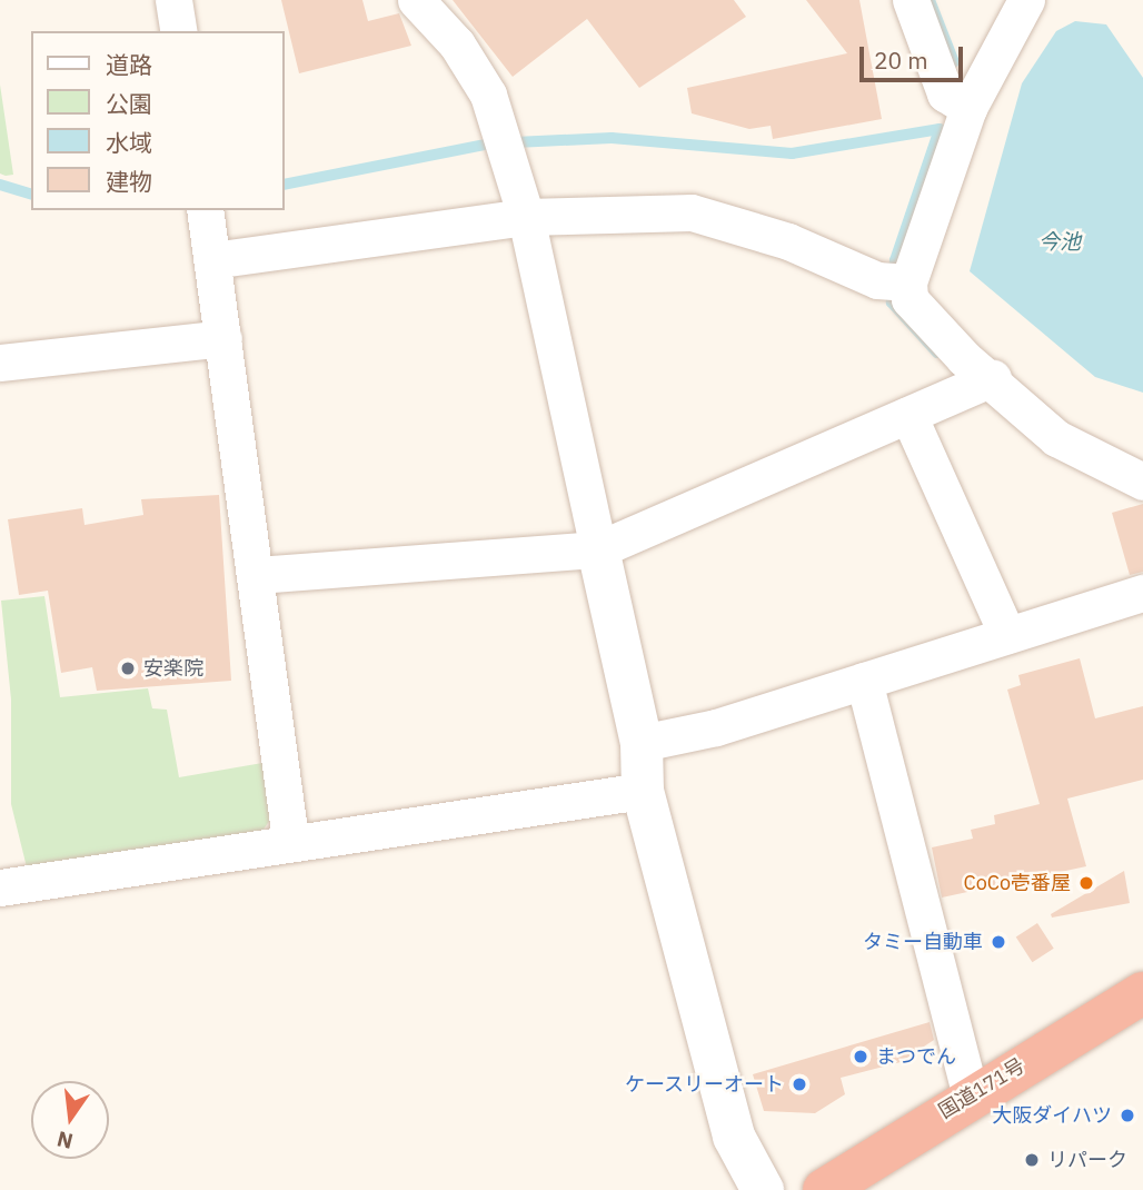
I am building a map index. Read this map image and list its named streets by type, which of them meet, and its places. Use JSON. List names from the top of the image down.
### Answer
{
  "streets": {
    "highway": ["国道171号"]
  },
  "water": ["今池"],
  "places": [
    "安楽院",
    "CoCo壱番屋",
    "タミー自動車",
    "まつでん",
    "ケースリーオート",
    "大阪ダイハツ",
    "リパーク"
  ],
  "legend": [
    "道路",
    "公園",
    "水域",
    "建物"
  ],
  "scale_bar": "20 m",
  "north": "bottom"
}
